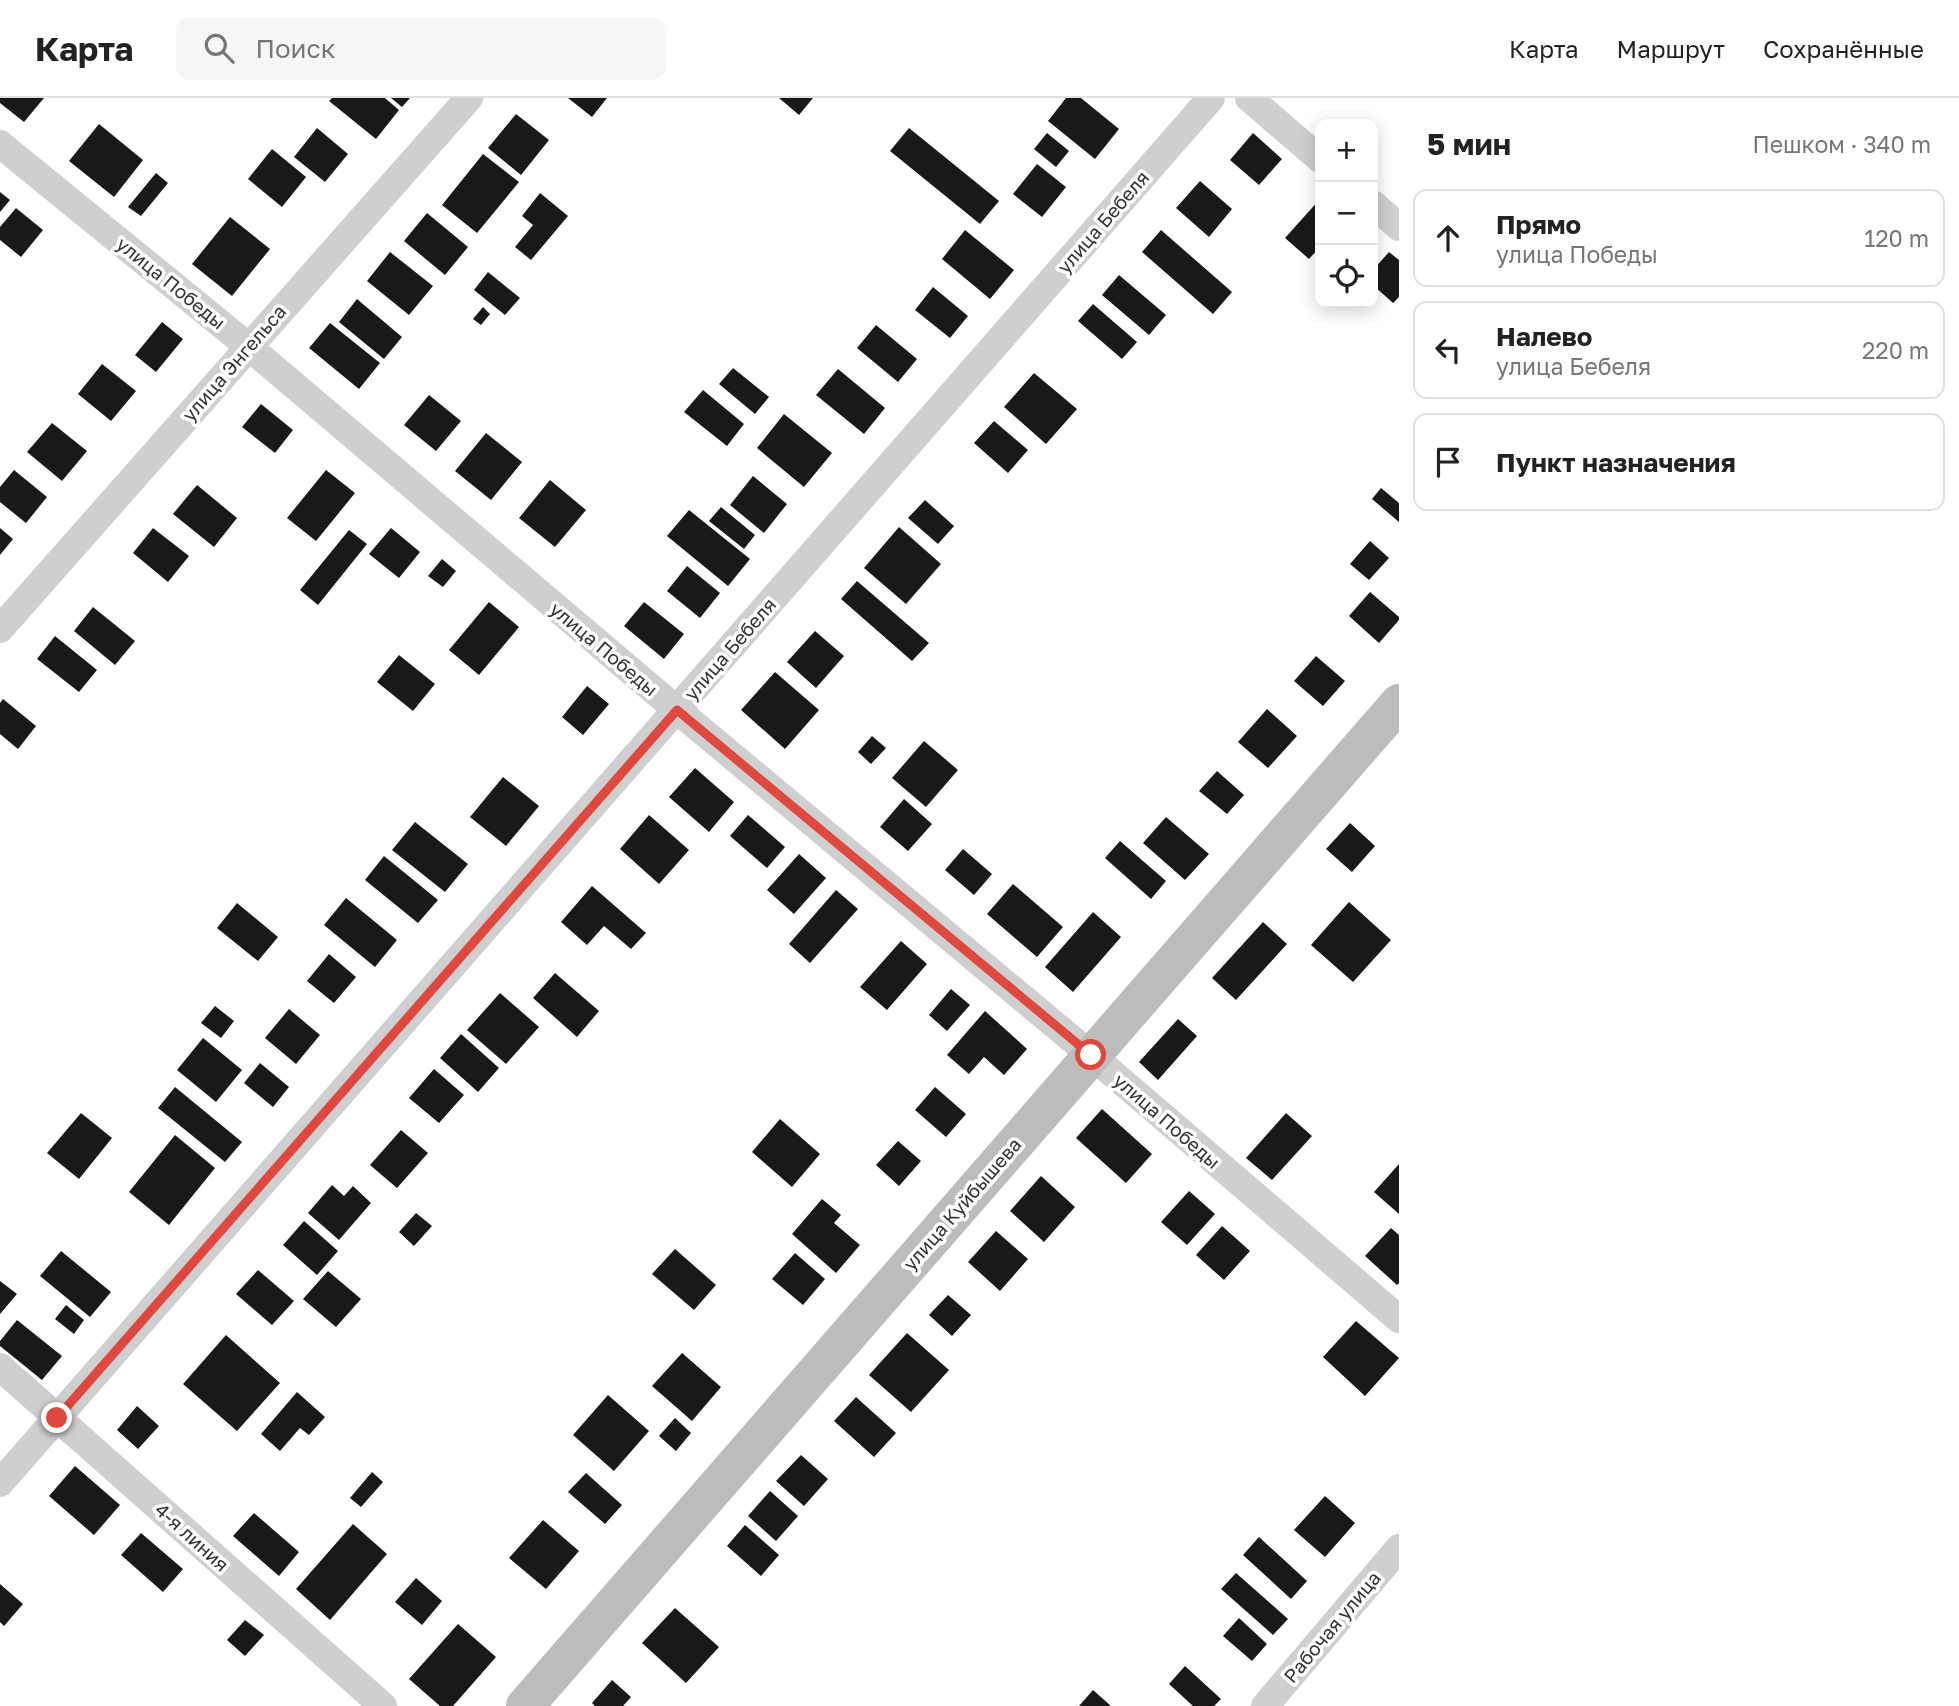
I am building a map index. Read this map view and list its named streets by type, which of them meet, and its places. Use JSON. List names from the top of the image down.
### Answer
{
  "streets": {
    "street": [
      "улица Бебеля",
      "улица Победы",
      "улица Энгельса",
      "улица Куйбышева",
      "4-я линия",
      "Рабочая улица"
    ]
  },
  "crossings": [
    ["улица Бебеля", "улица Победы"],
    ["улица Бебеля", "4-я линия"],
    ["улица Победы", "улица Энгельса"],
    ["улица Победы", "улица Куйбышева"]
  ],
  "page": {
    "header": "Карта",
    "search": "Поиск",
    "nav": ["Карта", "Маршрут", "Сохранённые"],
    "heading": ["5 мин", "Пешком · 340 m"],
    "map_buttons": ["+", "−"],
    "list": [
      ["Прямо", "улица Победы", "120 m"],
      ["Налево", "улица Бебеля", "220 m"],
      "Пункт назначения"
    ]
  }
}
